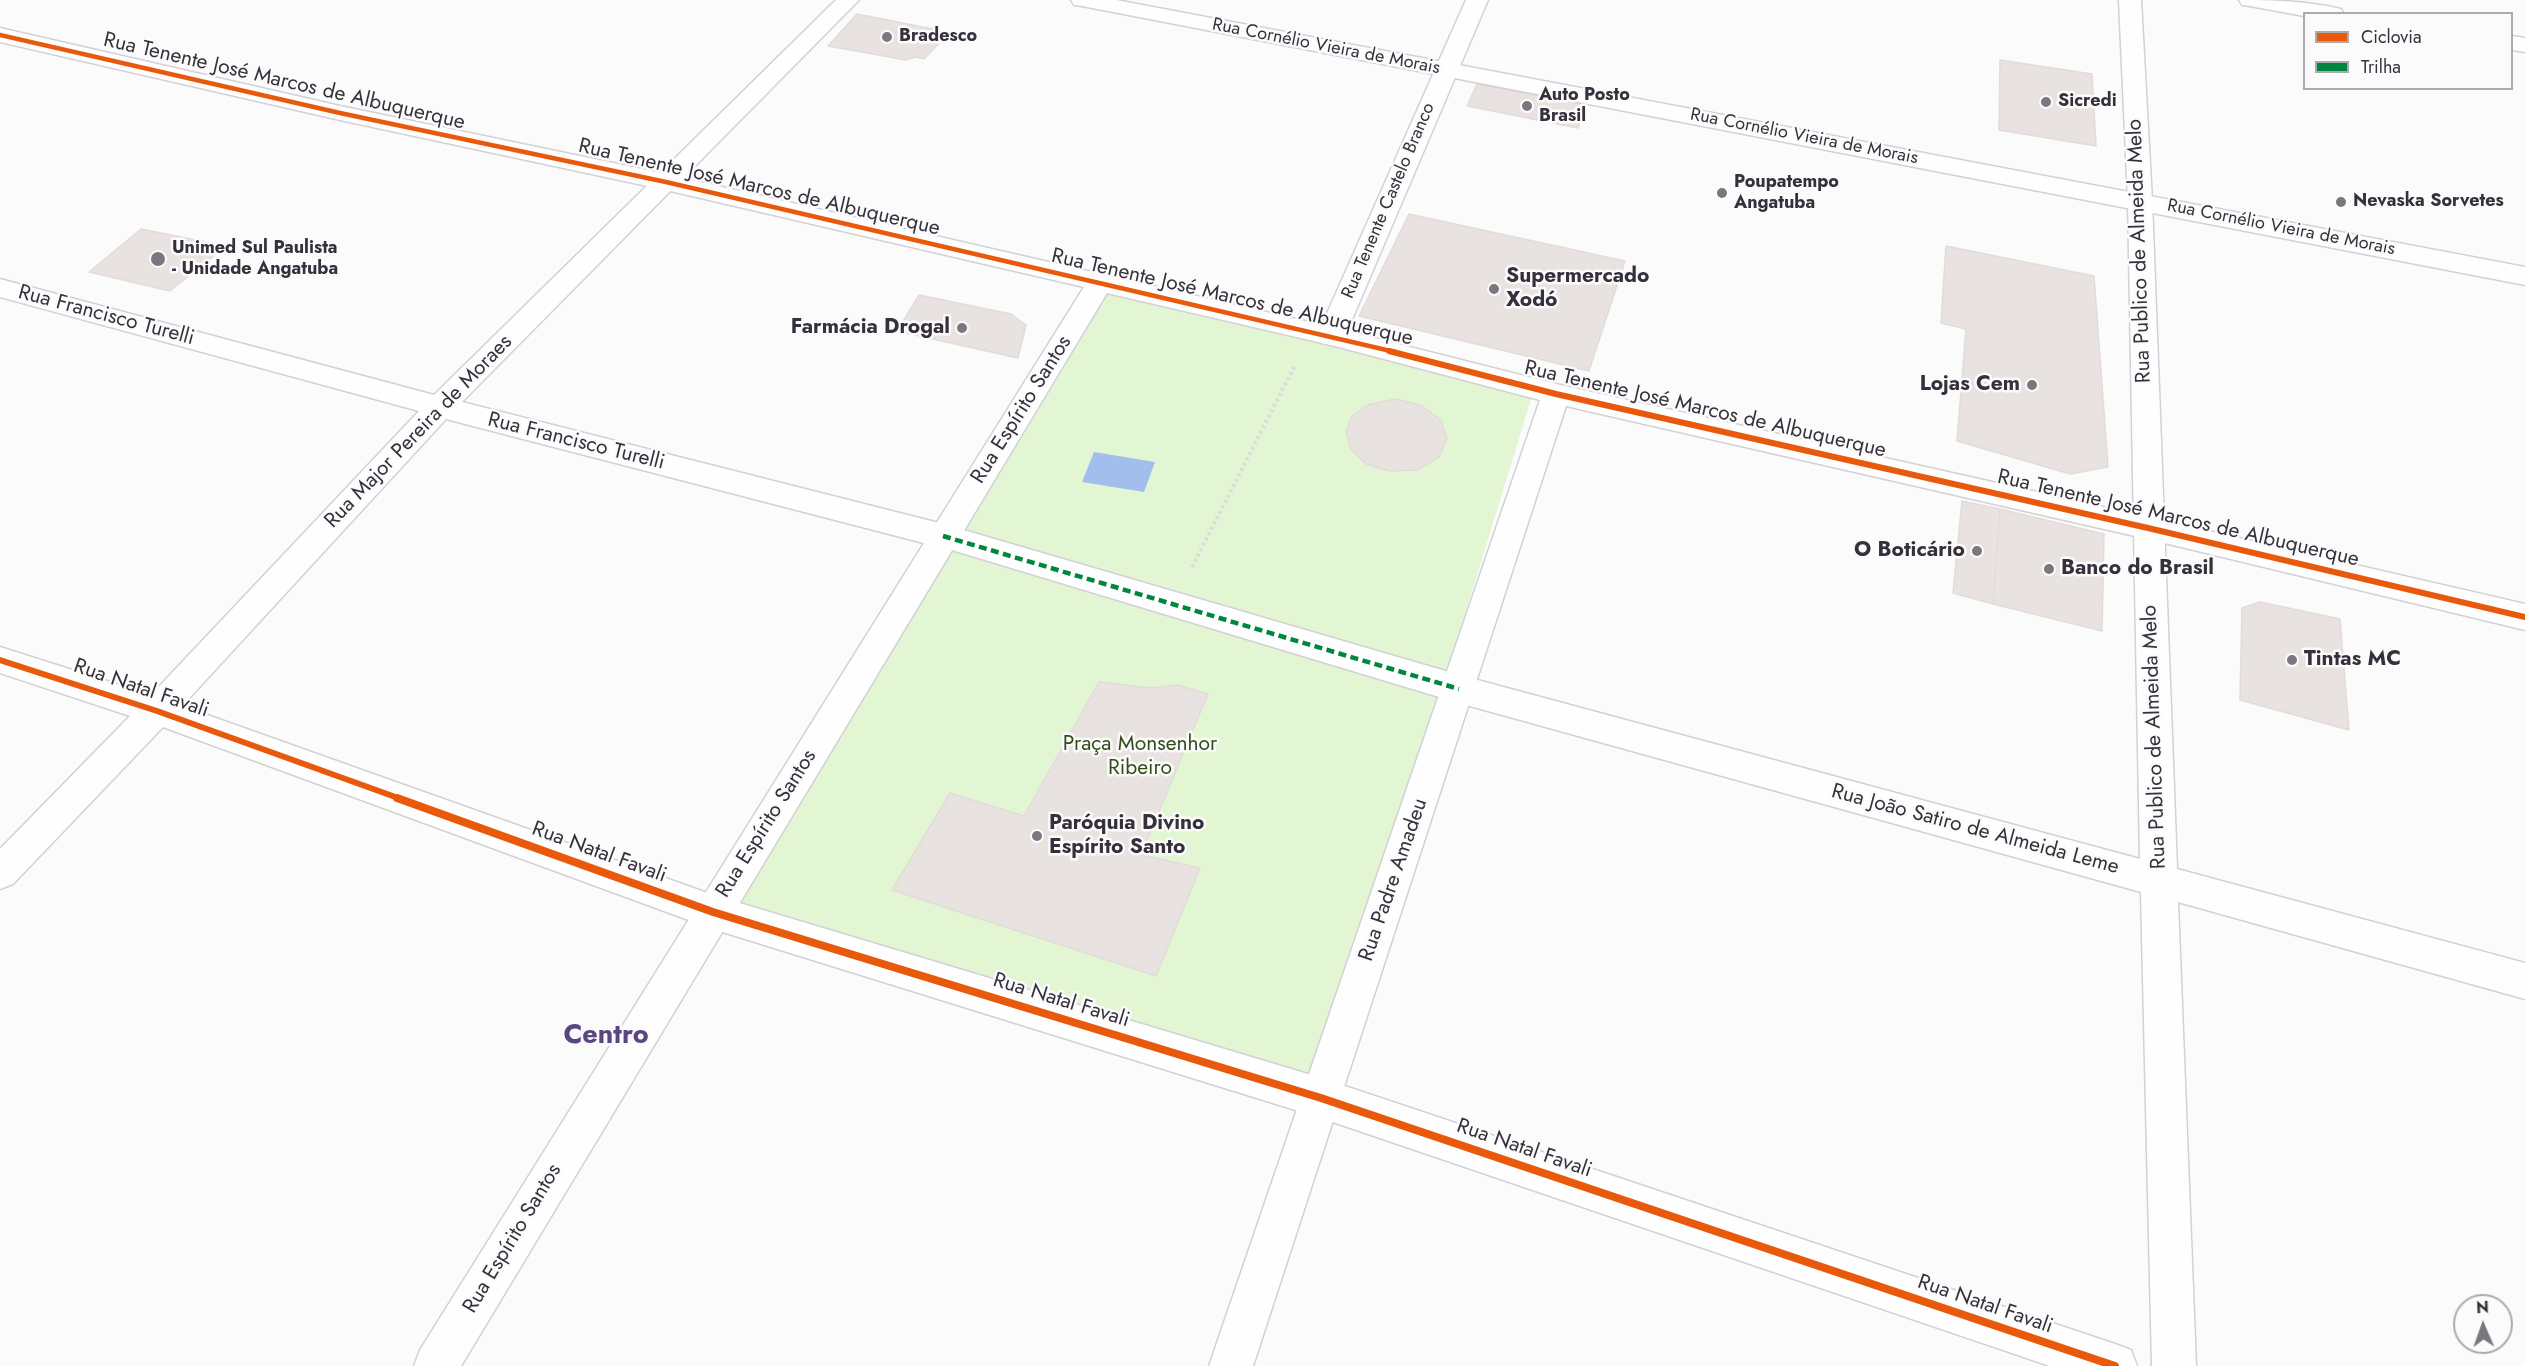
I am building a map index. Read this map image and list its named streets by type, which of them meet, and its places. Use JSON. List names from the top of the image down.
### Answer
{
  "streets": {
    "street": [
      "Rua Cornélio Vieira de Morais",
      "Rua Tenente José Marcos de Albuquerque",
      "Rua Tenente Castelo Branco",
      "Rua Publico de Almeida Melo",
      "Rua Francisco Turelli",
      "Rua Espírito Santos",
      "Rua Major Pereira de Moraes",
      "Rua Natal Favali",
      "Rua João Satiro de Almeida Leme",
      "Rua Padre Amadeu"
    ]
  },
  "crossings": [
    ["Rua Cornélio Vieira de Morais", "Rua Tenente Castelo Branco"],
    ["Rua Cornélio Vieira de Morais", "Rua Publico de Almeida Melo"],
    ["Rua Tenente José Marcos de Albuquerque", "Rua Tenente Castelo Branco"],
    ["Rua Tenente José Marcos de Albuquerque", "Rua Publico de Almeida Melo"],
    ["Rua Tenente José Marcos de Albuquerque", "Rua Espírito Santos"],
    ["Rua Tenente José Marcos de Albuquerque", "Rua Major Pereira de Moraes"],
    ["Rua Tenente José Marcos de Albuquerque", "Rua Padre Amadeu"],
    ["Rua Publico de Almeida Melo", "Rua João Satiro de Almeida Leme"],
    ["Rua Francisco Turelli", "Rua Espírito Santos"],
    ["Rua Francisco Turelli", "Rua Major Pereira de Moraes"],
    ["Rua Francisco Turelli", "Rua João Satiro de Almeida Leme"],
    ["Rua Espírito Santos", "Rua Natal Favali"],
    ["Rua Major Pereira de Moraes", "Rua Natal Favali"],
    ["Rua Natal Favali", "Rua Padre Amadeu"],
    ["Rua João Satiro de Almeida Leme", "Rua Padre Amadeu"]
  ],
  "districts": ["Centro"],
  "parks": ["Praça Monsenhor Ribeiro"],
  "places": [
    "Bradesco",
    "Sicredi",
    "Auto Posto Brasil",
    "Poupatempo Angatuba",
    "Nevaska Sorvetes",
    "Unimed Sul Paulista - Unidade Angatuba",
    "Supermercado Xodó",
    "Farmácia Drogal",
    "Lojas Cem",
    "O Boticário",
    "Banco do Brasil",
    "Tintas MC",
    "Paróquia Divino Espírito Santo"
  ],
  "legend": ["Ciclovia", "Trilha"],
  "north": "top"
}
